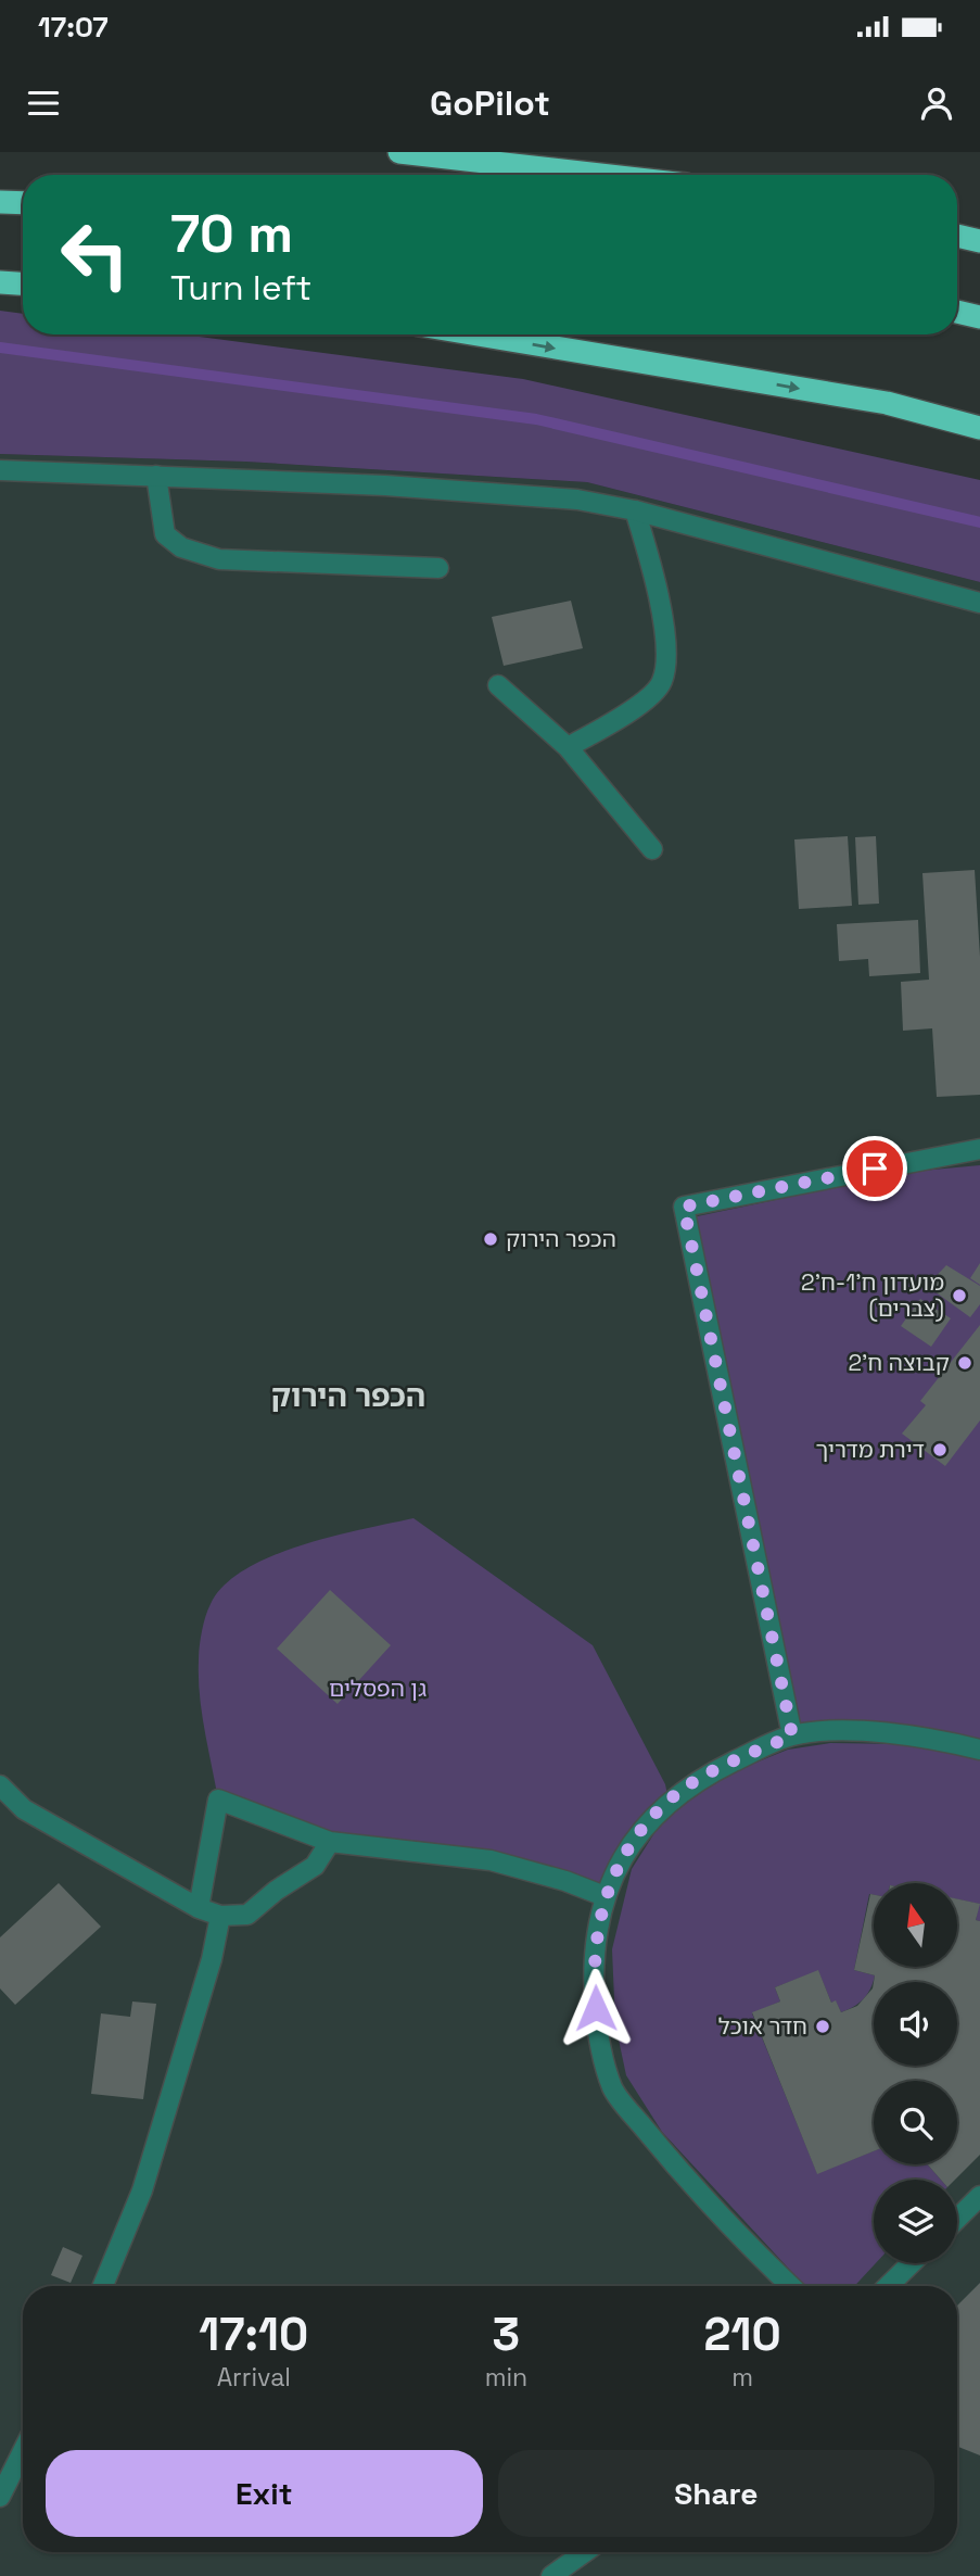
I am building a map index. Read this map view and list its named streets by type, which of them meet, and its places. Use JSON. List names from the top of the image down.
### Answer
{
  "districts": ["הכפר הירוק"],
  "parks": ["גן הפסלים"],
  "places": [
    "הכפר הירוק",
    "מועדון ח'1-ח'2 (צברים)",
    "קבוצה ח'2",
    "דירת מדריך",
    "חדר אוכל"
  ],
  "north": "top",
  "page": {
    "status": "17:07",
    "header": "GoPilot",
    "turn": ["70 m", "Turn left"],
    "eta": [
      "17:10",
      "Arrival",
      "3",
      "min",
      "210",
      "m"
    ],
    "buttons": ["Exit", "Share"]
  }
}
